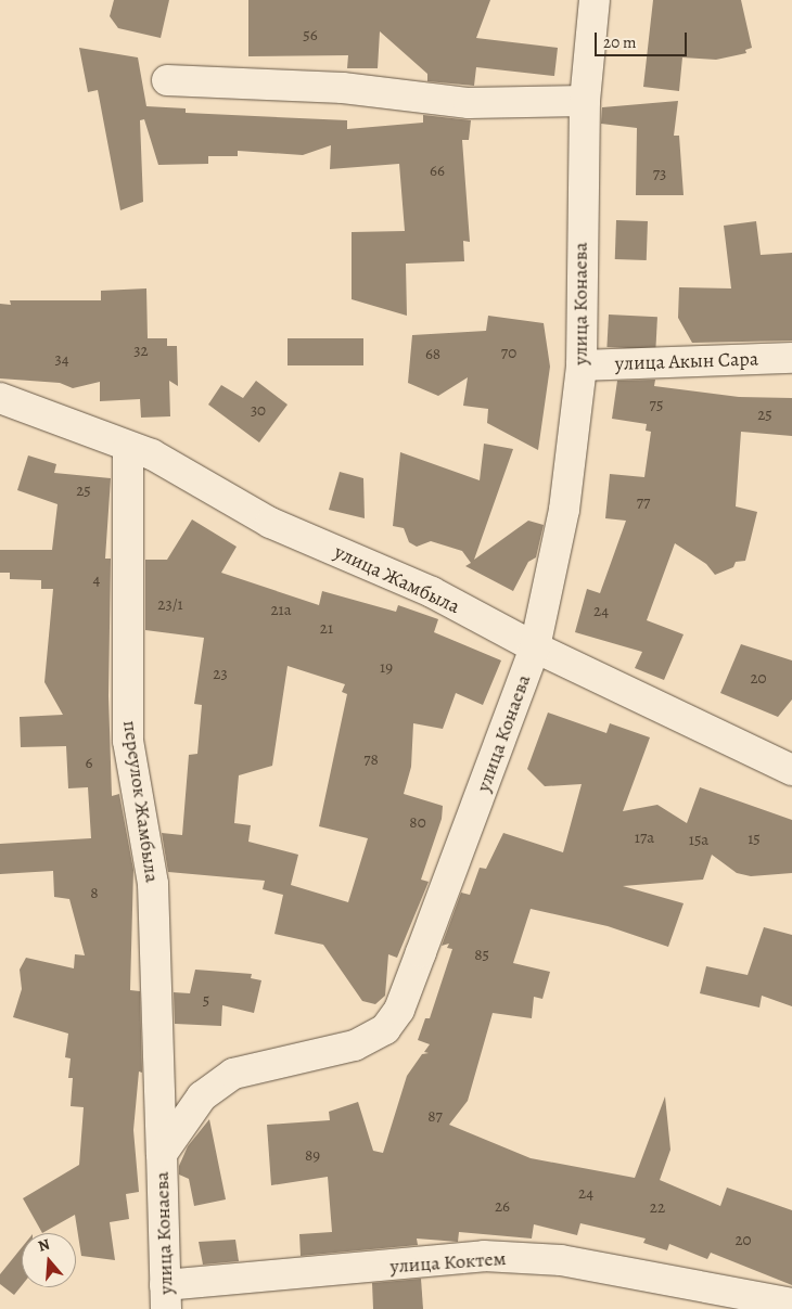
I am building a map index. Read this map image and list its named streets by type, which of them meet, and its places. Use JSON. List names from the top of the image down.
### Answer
{
  "streets": {
    "street": [
      "улица Конаева",
      "улица Акын Сара",
      "улица Жамбыла",
      "переулок Жамбыла",
      "улица Коктем"
    ]
  },
  "crossings": [
    ["улица Конаева", "улица Акын Сара"],
    ["улица Конаева", "улица Жамбыла"],
    ["улица Конаева", "переулок Жамбыла"],
    ["улица Конаева", "улица Коктем"],
    ["улица Жамбыла", "переулок Жамбыла"]
  ],
  "house_numbers": [
    "56",
    "66",
    "73",
    "32",
    "70",
    "68",
    "34",
    "75",
    "30",
    "25",
    "25",
    "77",
    "4",
    "23/1",
    "21а",
    "24",
    "21",
    "19",
    "23",
    "20",
    "78",
    "6",
    "80",
    "17а",
    "15",
    "15а",
    "8",
    "85",
    "5",
    "87",
    "89",
    "24",
    "26",
    "22",
    "20"
  ],
  "scale_bar": "20 m",
  "north": "top"
}
